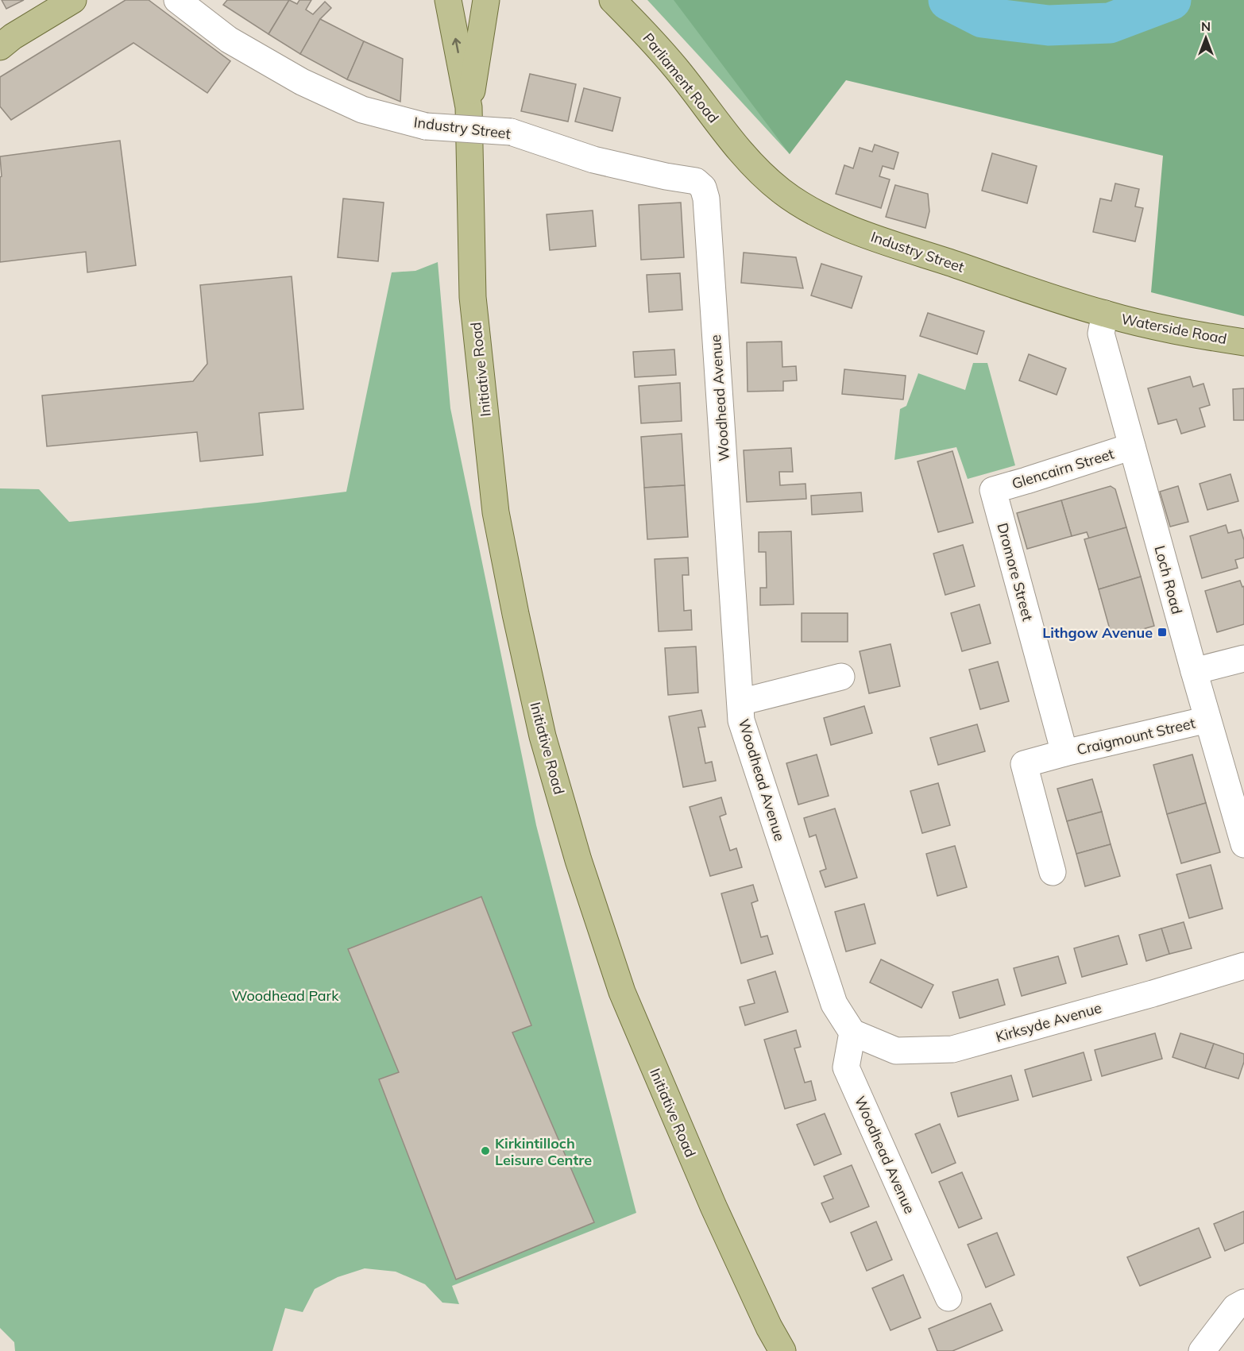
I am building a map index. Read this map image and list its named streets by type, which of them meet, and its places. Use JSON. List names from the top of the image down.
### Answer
{
  "streets": {
    "main road": [
      "Parliament Road",
      "Industry Street",
      "Waterside Road",
      "Initiative Road"
    ],
    "street": [
      "Woodhead Avenue",
      "Glencairn Street",
      "Dromore Street",
      "Loch Road",
      "Craigmount Street",
      "Kirksyde Avenue"
    ]
  },
  "crossings": [
    ["Parliament Road", "Industry Street"],
    ["Industry Street", "Waterside Road"],
    ["Industry Street", "Woodhead Avenue"],
    ["Industry Street", "Loch Road"],
    ["Waterside Road", "Loch Road"],
    ["Woodhead Avenue", "Kirksyde Avenue"],
    ["Glencairn Street", "Dromore Street"],
    ["Glencairn Street", "Loch Road"],
    ["Dromore Street", "Craigmount Street"],
    ["Loch Road", "Craigmount Street"]
  ],
  "parks": ["Woodhead Park"],
  "places": {
    "transit": ["Lithgow Avenue"],
    "other": ["Kirkintilloch Leisure Centre"]
  },
  "north": "top"
}
